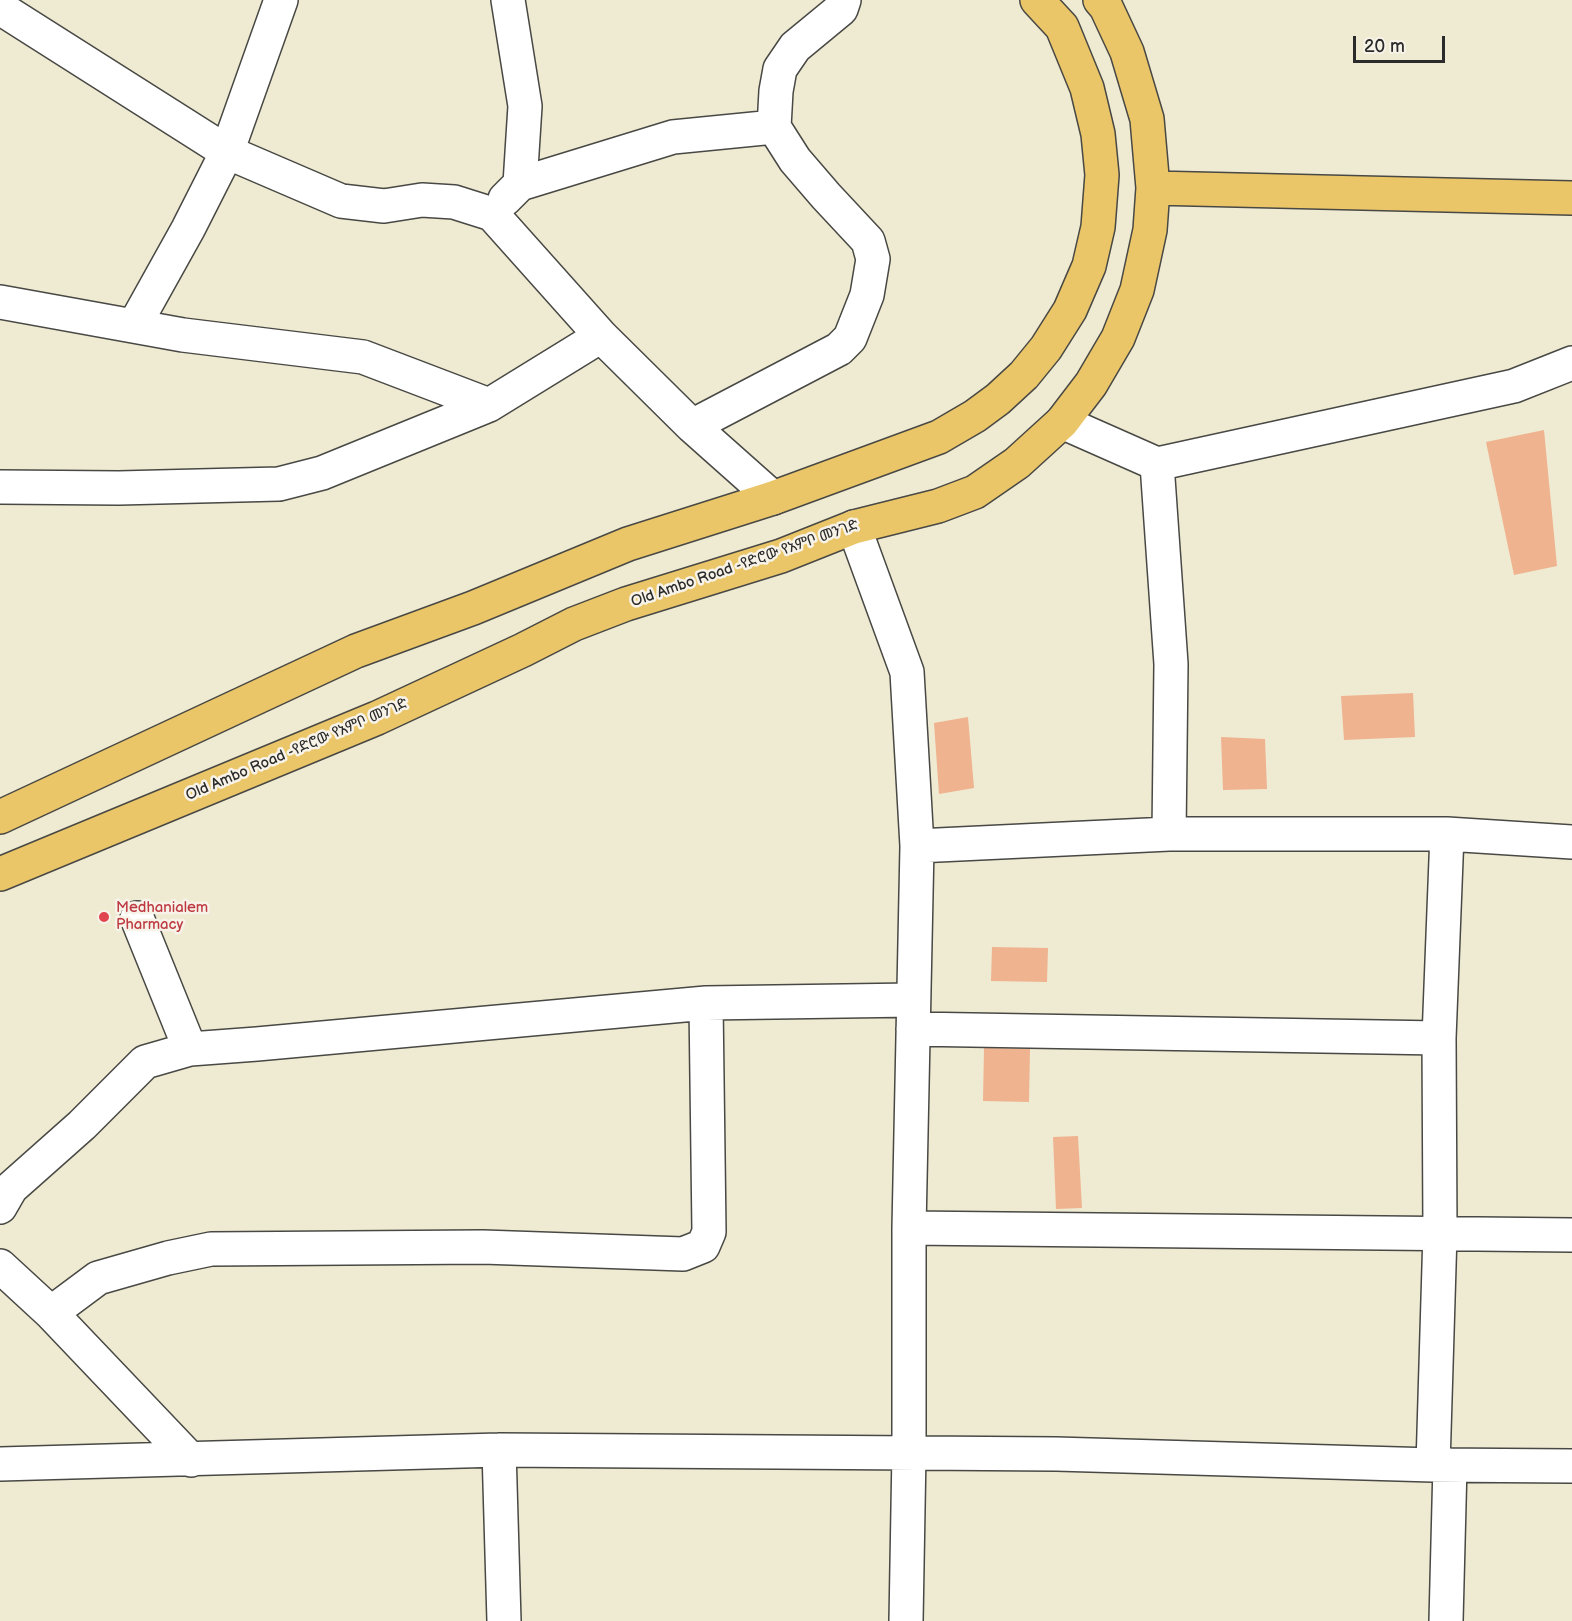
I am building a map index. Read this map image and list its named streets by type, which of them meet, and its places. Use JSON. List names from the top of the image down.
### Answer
{
  "streets": {
    "main road": ["Old Ambo Road -የድሮው የአምቦ መንገድ"]
  },
  "places": ["Medhanialem Pharmacy"],
  "scale_bar": "20 m"
}
